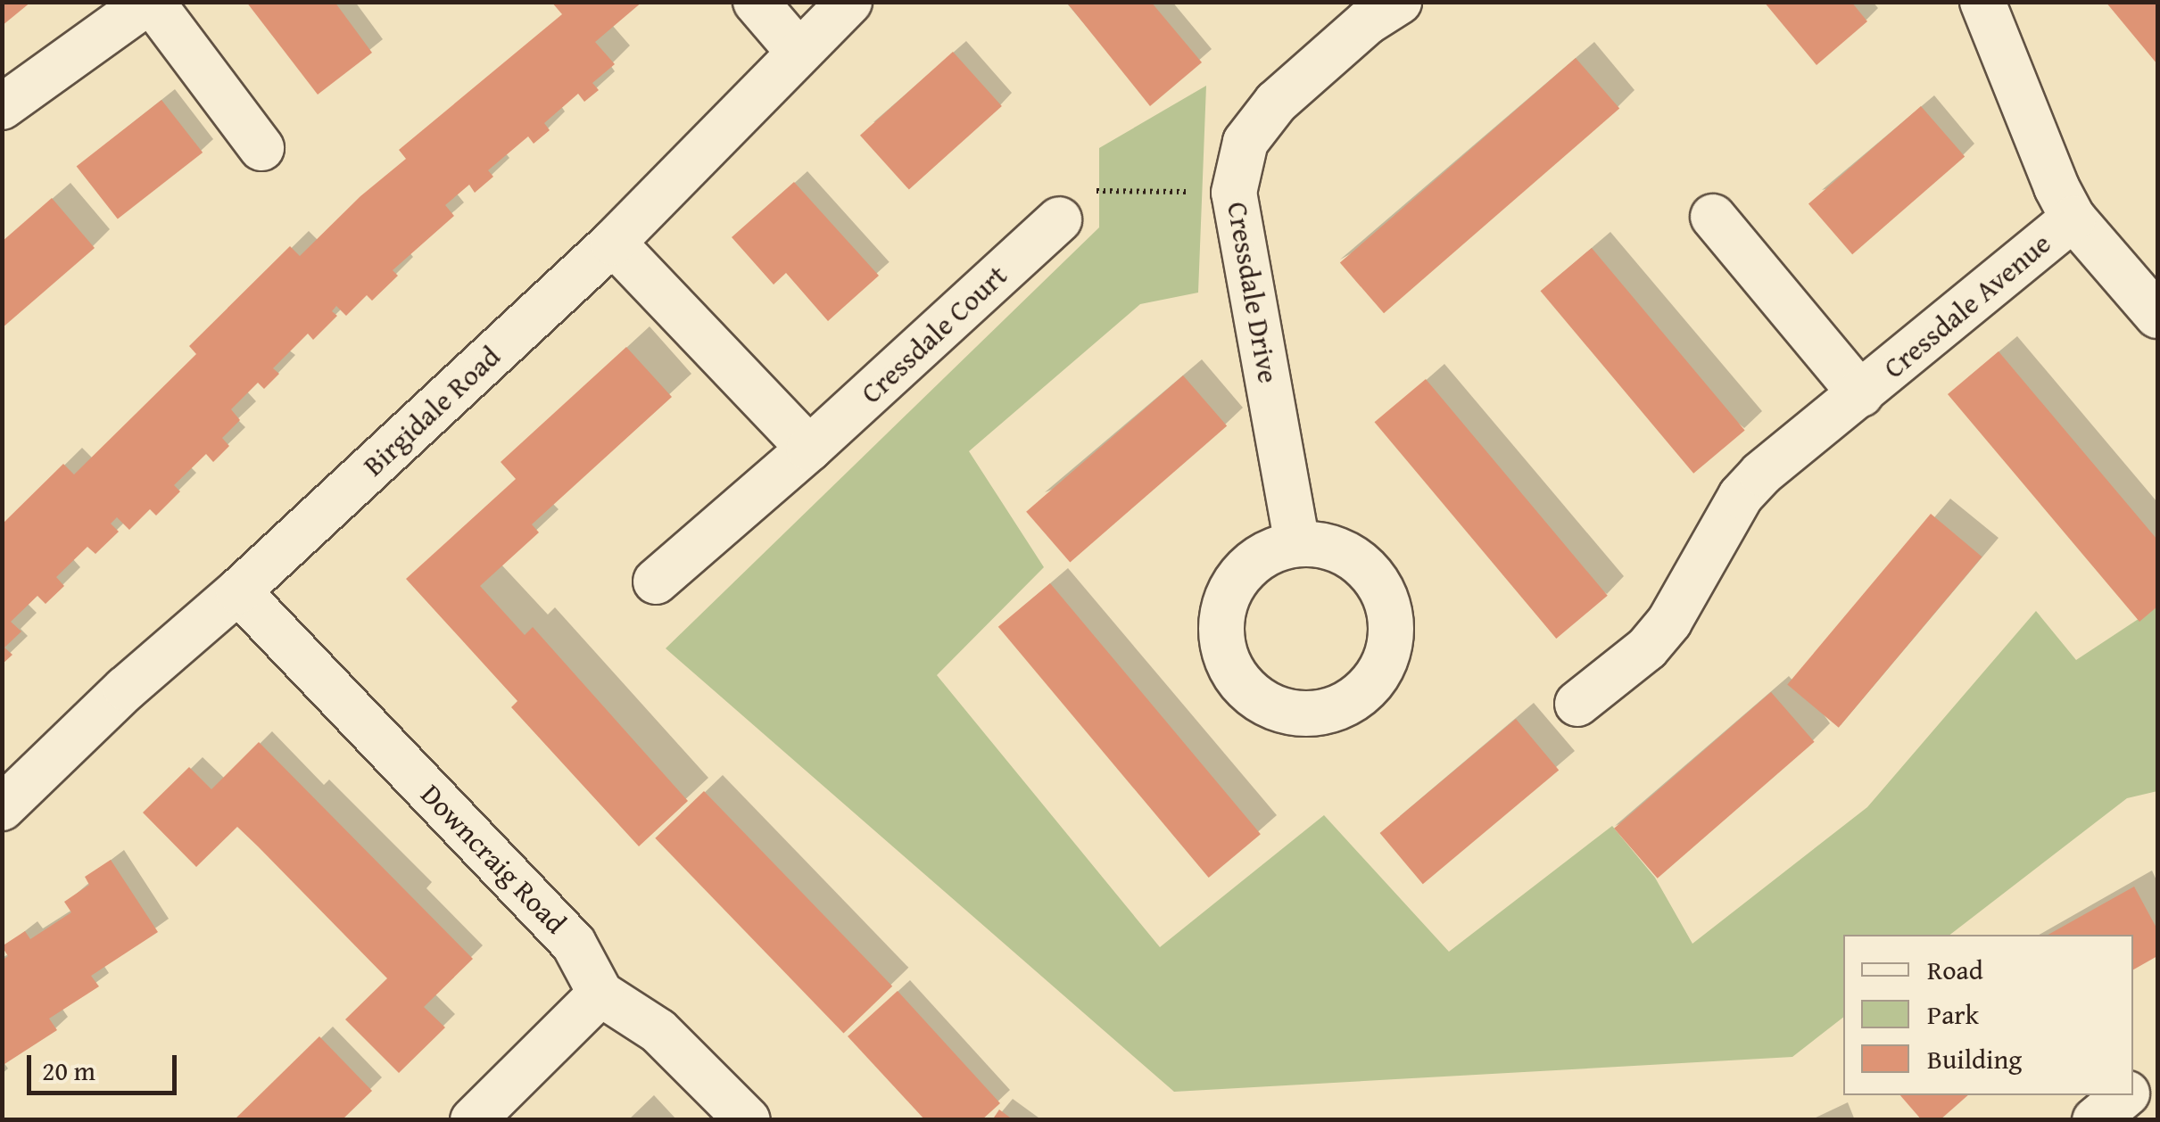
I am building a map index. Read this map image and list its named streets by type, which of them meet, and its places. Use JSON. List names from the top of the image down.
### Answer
{
  "streets": {
    "street": [
      "Cressdale Drive",
      "Cressdale Avenue",
      "Cressdale Court",
      "Birgidale Road",
      "Downcraig Road"
    ]
  },
  "crossings": [
    ["Birgidale Road", "Downcraig Road"]
  ],
  "legend": ["Road", "Park", "Building"],
  "scale_bar": "20 m"
}
